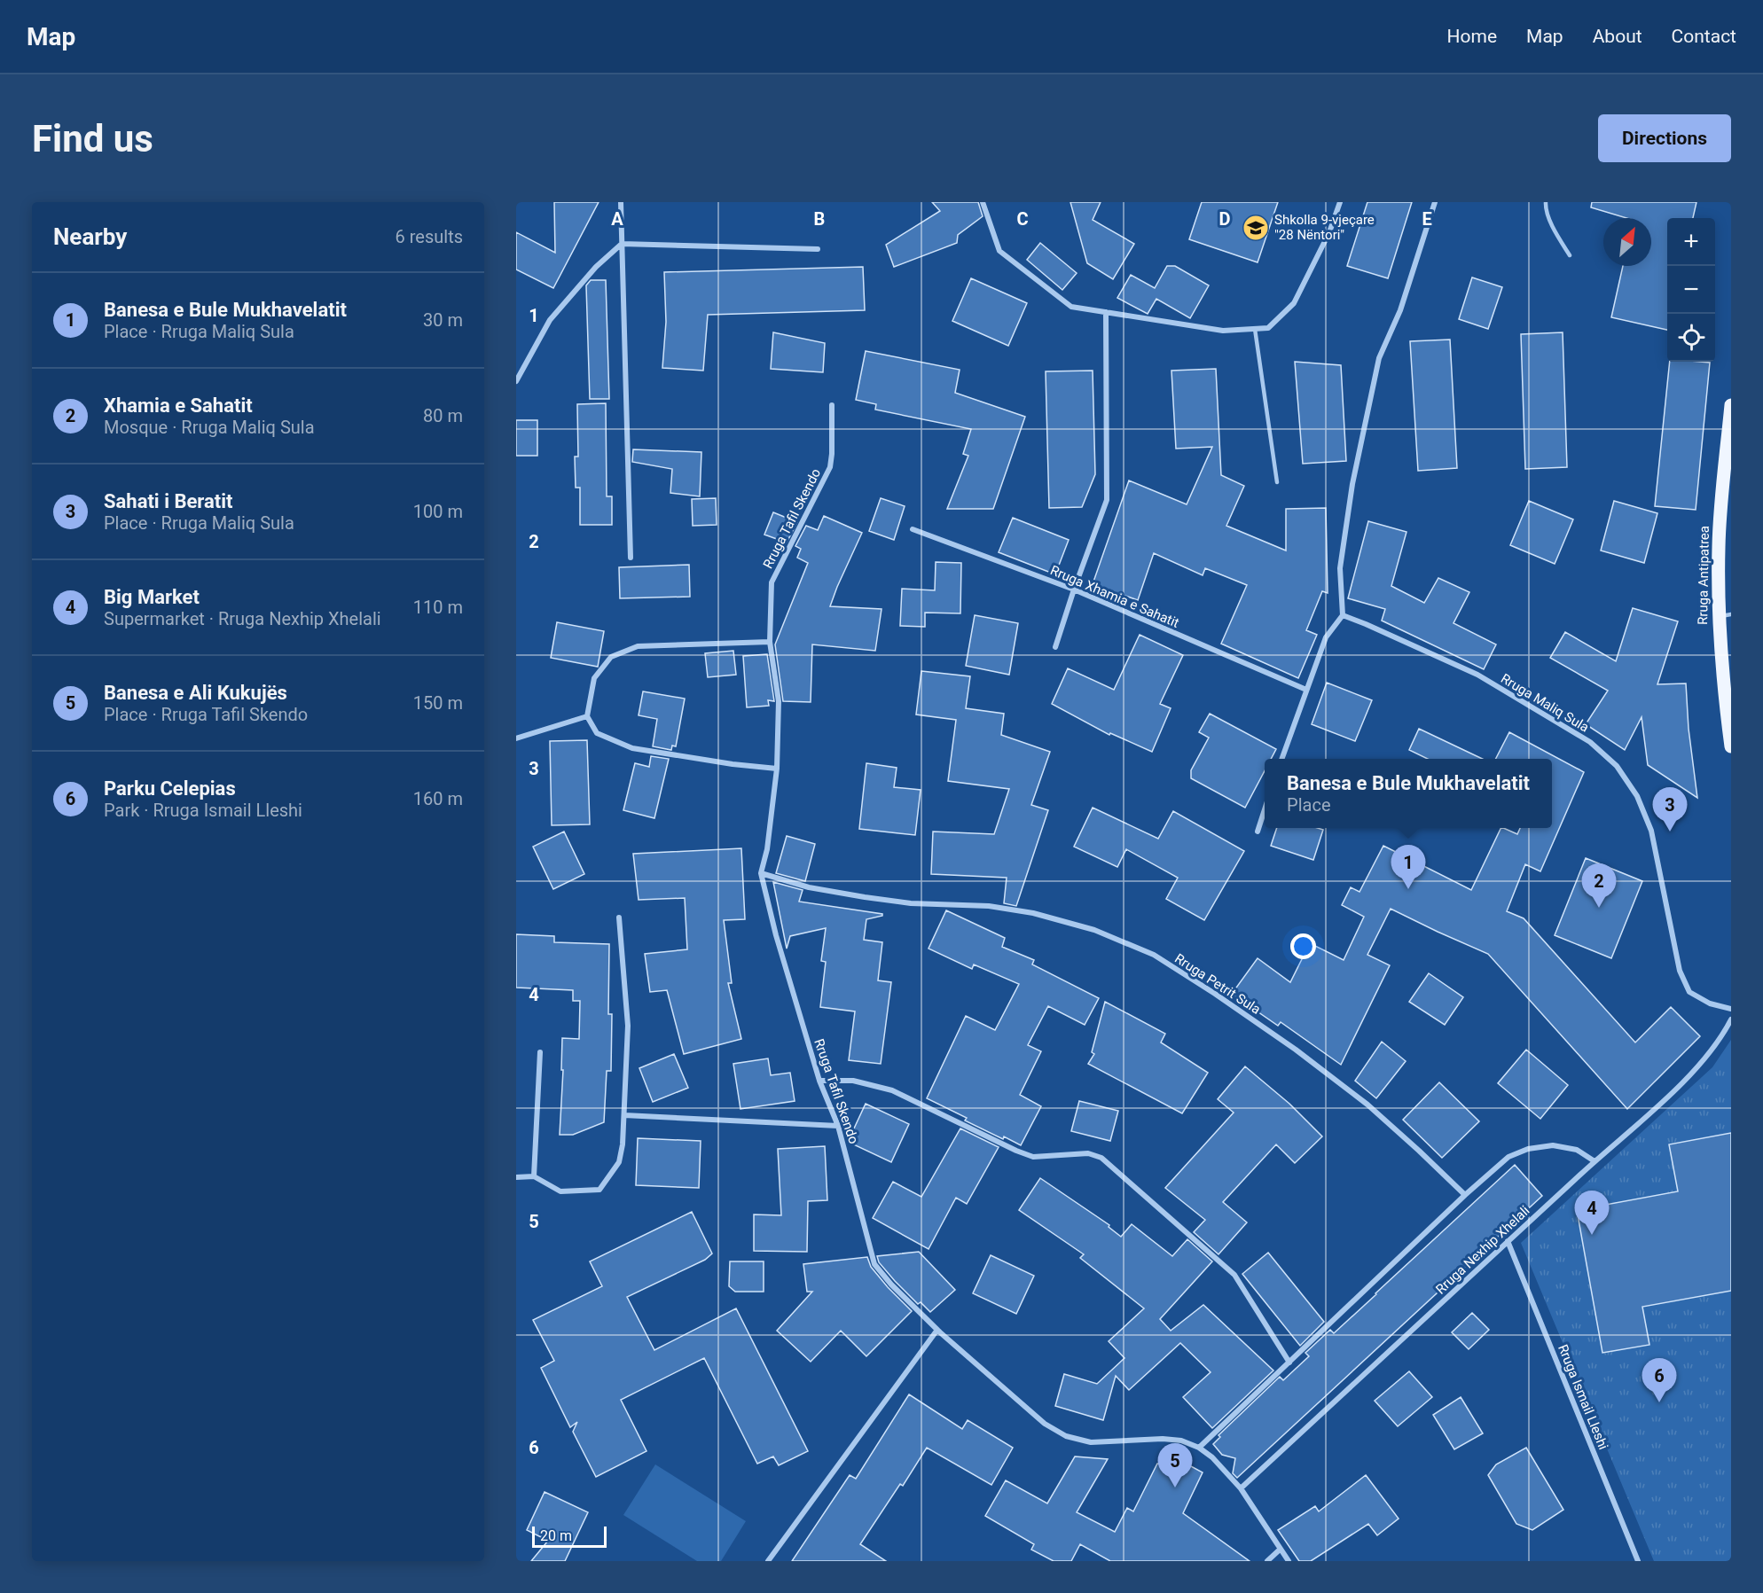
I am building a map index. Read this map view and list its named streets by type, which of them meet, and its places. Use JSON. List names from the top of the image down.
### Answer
{
  "streets": {
    "main road": ["Rruga Antipatrea"],
    "street": [
      "Rruga Tafil Skendo",
      "Rruga Xhamia e Sahatit",
      "Rruga Maliq Sula",
      "Rruga Petrit Sula",
      "Rruga Nexhip Xhelali",
      "Rruga Ismail Lleshi"
    ]
  },
  "crossings": [
    ["Rruga Tafil Skendo", "Rruga Petrit Sula"],
    ["Rruga Tafil Skendo", "Rruga Nexhip Xhelali"],
    ["Rruga Nexhip Xhelali", "Rruga Ismail Lleshi"]
  ],
  "places": {
    "school or university": ["Shkolla 9-vjeçare \"28 Nëntori\""]
  },
  "scale_bar": "20 m",
  "north": "top right",
  "page": {
    "header": "Map",
    "nav": [
      "Home",
      "Map",
      "About",
      "Contact"
    ],
    "buttons": "Directions",
    "title": "Find us",
    "heading": ["Nearby", "6 results"],
    "map_buttons": ["+", "−"],
    "list": [
      {
        "mark": "1",
        "name": "Banesa e Bule Mukhavelatit",
        "note": "Place · Rruga Maliq Sula",
        "value": "30 m"
      },
      {
        "mark": "2",
        "name": "Xhamia e Sahatit",
        "note": "Mosque · Rruga Maliq Sula",
        "value": "80 m"
      },
      {
        "mark": "3",
        "name": "Sahati i Beratit",
        "note": "Place · Rruga Maliq Sula",
        "value": "100 m"
      },
      {
        "mark": "4",
        "name": "Big Market",
        "note": "Supermarket · Rruga Nexhip Xhelali",
        "value": "110 m"
      },
      {
        "mark": "5",
        "name": "Banesa e Ali Kukujës",
        "note": "Place · Rruga Tafil Skendo",
        "value": "150 m"
      },
      {
        "mark": "6",
        "name": "Parku Celepias",
        "note": "Park · Rruga Ismail Lleshi",
        "value": "160 m"
      }
    ],
    "popup": ["Banesa e Bule Mukhavelatit", "Place"],
    "pins": [
      "3",
      "1",
      "2",
      "4",
      "6",
      "5"
    ],
    "scale": "20 m"
  },
  "grid": {
    "columns": [
      "A",
      "B",
      "C",
      "D",
      "E"
    ],
    "rows": [
      "1",
      "2",
      "3",
      "4",
      "5",
      "6"
    ]
  }
}
